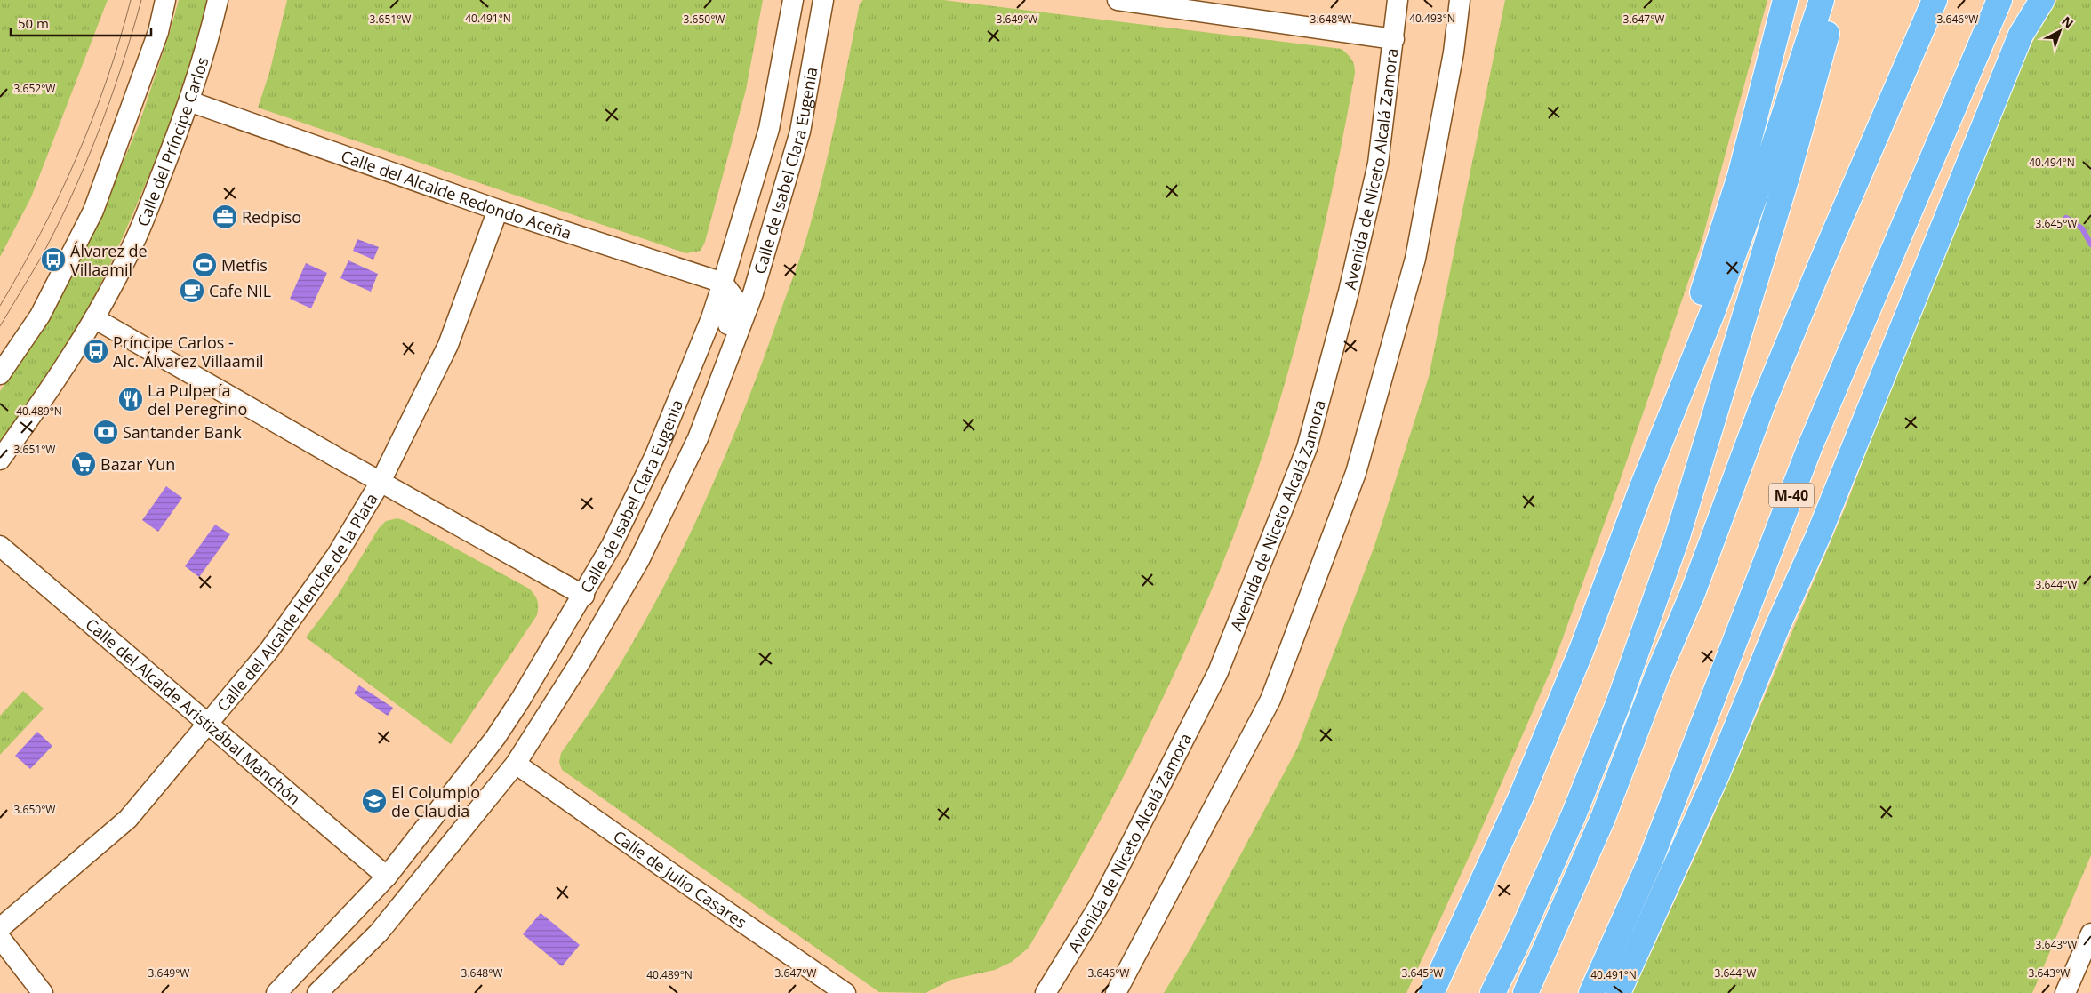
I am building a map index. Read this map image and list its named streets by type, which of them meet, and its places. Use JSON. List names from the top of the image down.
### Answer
{
  "streets": {
    "highway": ["M-40"],
    "street": [
      "Calle del Príncipe Carlos",
      "Avenida de Niceto Alcalá Zamora",
      "Calle de Isabel Clara Eugenia",
      "Calle del Alcalde Redondo Aceña",
      "Calle del Alcalde Henche de la Plata",
      "Calle del Alcalde Aristizábal Manchón",
      "Calle de Julio Casares"
    ]
  },
  "crossings": [
    ["Calle del Príncipe Carlos", "Calle del Alcalde Redondo Aceña"],
    ["Calle de Isabel Clara Eugenia", "Calle del Alcalde Redondo Aceña"],
    ["Calle de Isabel Clara Eugenia", "Calle del Alcalde Aristizábal Manchón"],
    ["Calle de Isabel Clara Eugenia", "Calle de Julio Casares"],
    ["Calle del Alcalde Redondo Aceña", "Calle del Alcalde Henche de la Plata"],
    ["Calle del Alcalde Henche de la Plata", "Calle del Alcalde Aristizábal Manchón"]
  ],
  "places": {
    "office": ["Redpiso"],
    "bus stop": ["Álvarez de Villaamil", "Príncipe Carlos - Alc. Álvarez Villaamil"],
    "sports": ["Metfis"],
    "cafe": ["Cafe NIL"],
    "restaurant": ["La Pulpería del Peregrino"],
    "bank": ["Santander Bank"],
    "supermarket": ["Bazar Yun"],
    "school or university": ["El Columpio de Claudia"]
  },
  "scale_bar": "50 m",
  "north": "top right",
  "coordinates": [
    "40.491°N",
    "40.493°N",
    "3.651°W",
    "3.649°W",
    "3.648°W",
    "3.647°W",
    "3.646°W",
    "3.650°W",
    "3.652°W",
    "40.494°N",
    "3.645°W",
    "40.489°N",
    "3.644°W",
    "3.643°W"
  ]
}
